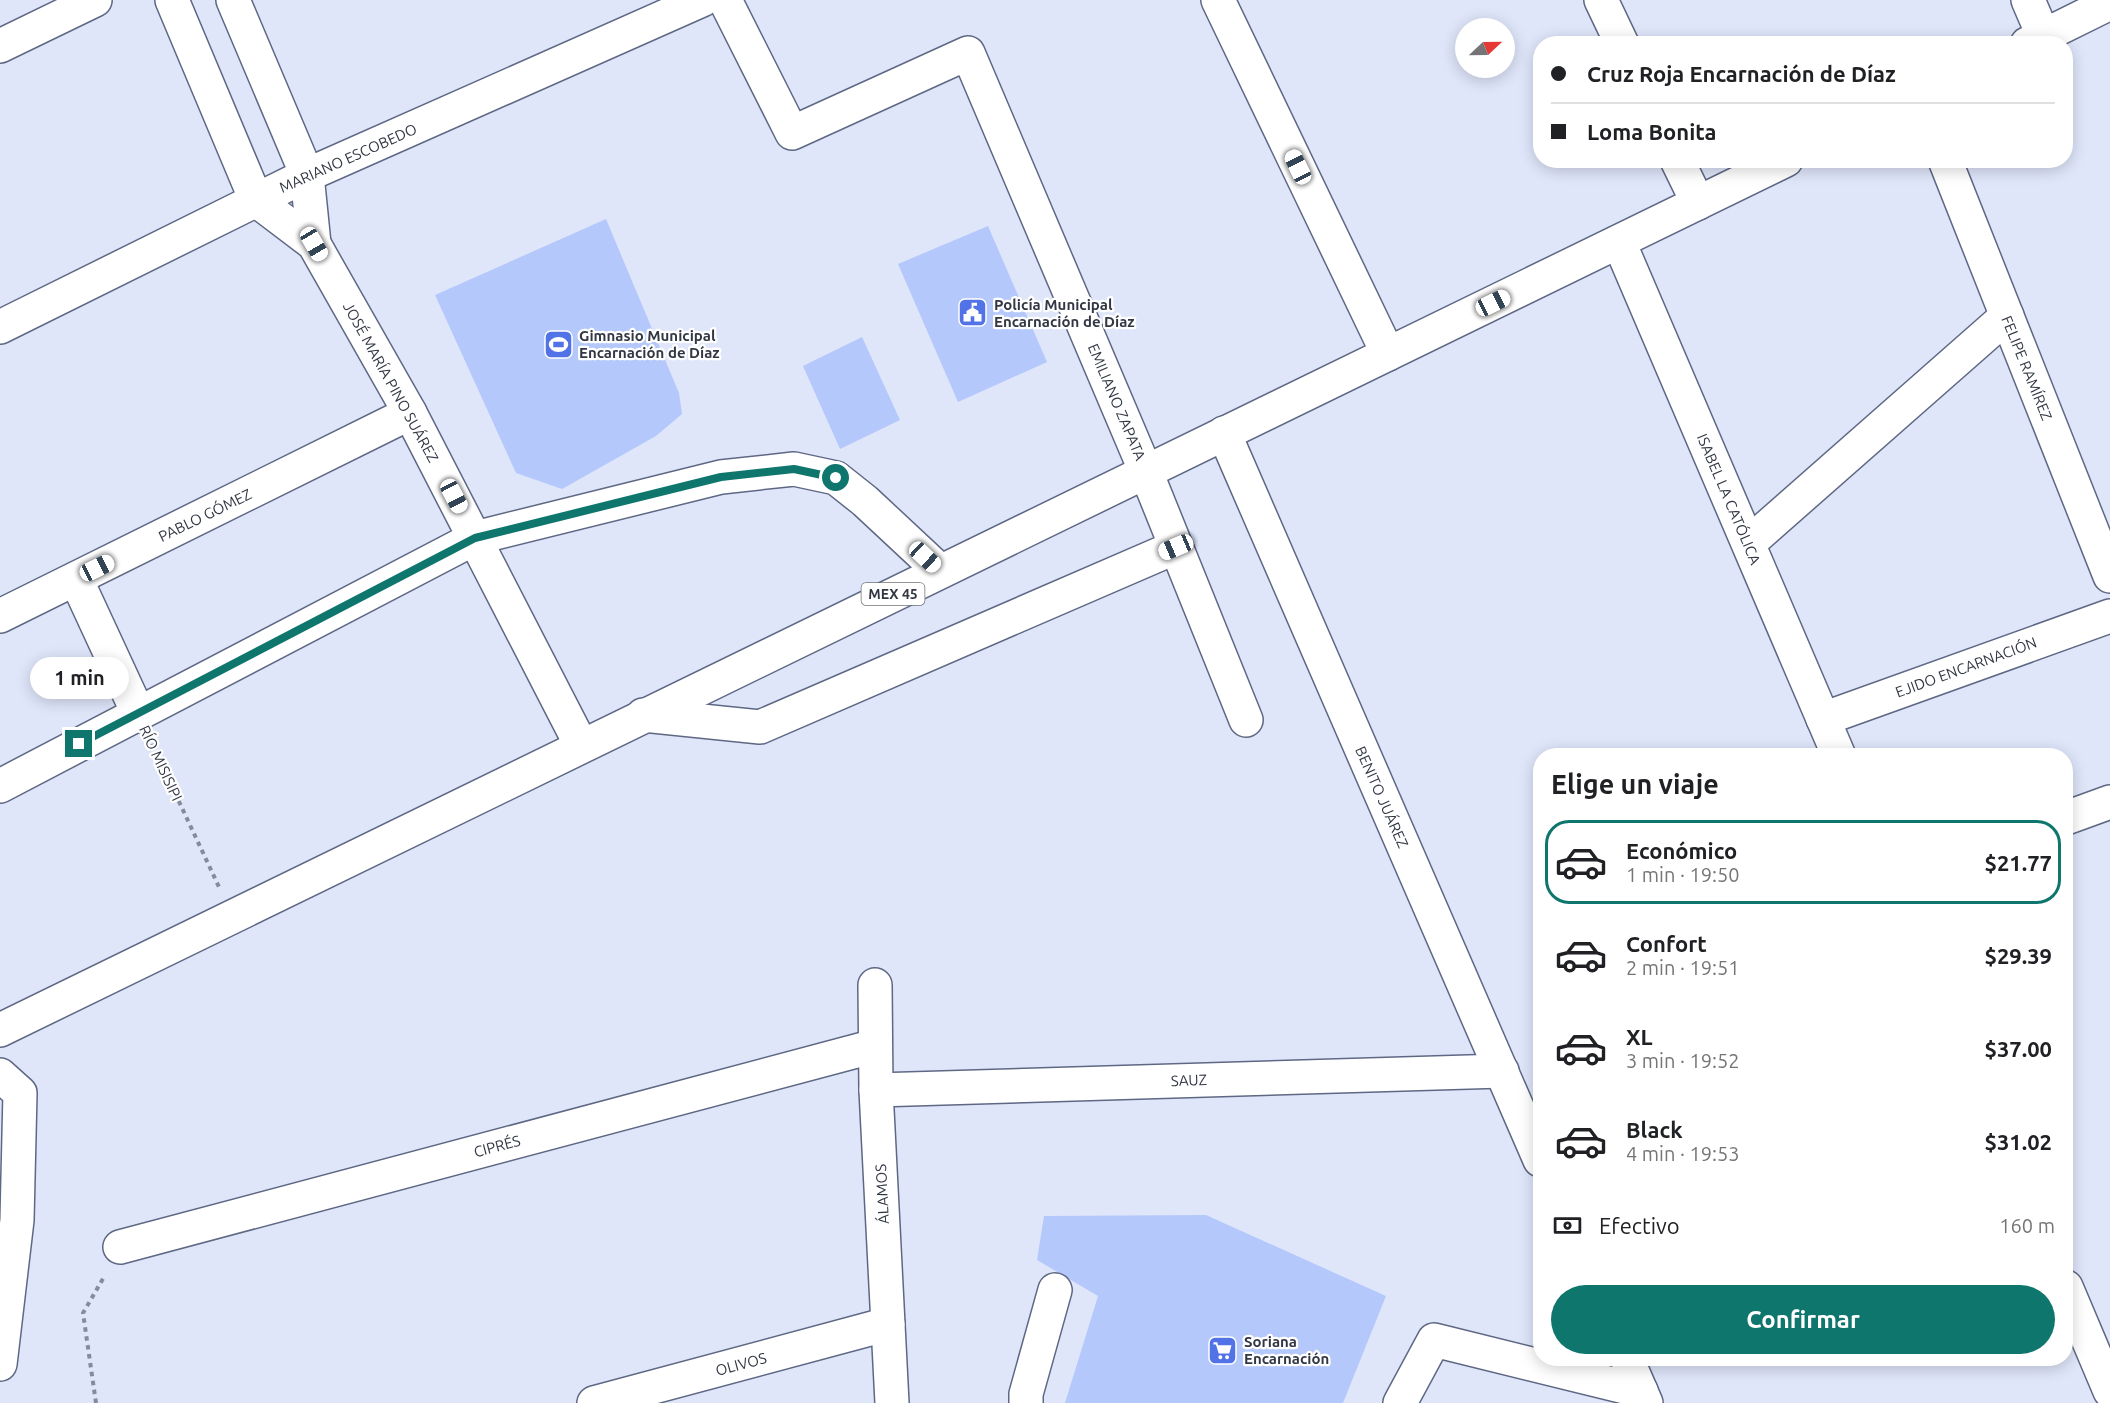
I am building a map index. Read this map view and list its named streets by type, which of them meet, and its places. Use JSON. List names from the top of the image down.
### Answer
{
  "streets": {
    "street": [
      "MARIANO ESCOBEDO",
      "FELIPE RAMÍREZ",
      "JOSÉ MARÍA PINO SUÁREZ",
      "EMILIANO ZAPATA",
      "ISABEL LA CATÓLICA",
      "PABLO GÓMEZ",
      "MEX 45",
      "EJIDO ENCARNACIÓN",
      "RÍO MISISIPI",
      "BENITO JUÁREZ",
      "SAUZ",
      "CIPRÉS",
      "ÁLAMOS",
      "OLIVOS"
    ]
  },
  "crossings": [
    ["MARIANO ESCOBEDO", "JOSÉ MARÍA PINO SUÁREZ"],
    ["JOSÉ MARÍA PINO SUÁREZ", "PABLO GÓMEZ"],
    ["JOSÉ MARÍA PINO SUÁREZ", "MEX 45"],
    ["EMILIANO ZAPATA", "MEX 45"],
    ["ISABEL LA CATÓLICA", "MEX 45"],
    ["ISABEL LA CATÓLICA", "EJIDO ENCARNACIÓN"],
    ["PABLO GÓMEZ", "RÍO MISISIPI"],
    ["MEX 45", "RÍO MISISIPI"],
    ["MEX 45", "BENITO JUÁREZ"],
    ["BENITO JUÁREZ", "SAUZ"],
    ["SAUZ", "ÁLAMOS"],
    ["CIPRÉS", "ÁLAMOS"],
    ["ÁLAMOS", "OLIVOS"]
  ],
  "places": {
    "public building": ["Policía Municipal Encarnación de Díaz"],
    "sports": ["Gimnasio Municipal Encarnación de Díaz"],
    "supermarket": ["Soriana Encarnación"]
  },
  "north": "right",
  "page": {
    "banner": ["Cruz Roja Encarnación de Díaz", "Loma Bonita"],
    "bubble": "1 min",
    "heading": "Elige un viaje",
    "list": [
      {
        "name": "Económico",
        "note": "1 min · 19:50",
        "value": "$21.77"
      },
      {
        "name": "Confort",
        "note": "2 min · 19:51",
        "value": "$29.39"
      },
      {
        "name": "XL",
        "note": "3 min · 19:52",
        "value": "$37.00"
      },
      {
        "name": "Black",
        "note": "4 min · 19:53",
        "value": "$31.02"
      }
    ],
    "pay": ["Efectivo", "160 m"],
    "buttons": "Confirmar"
  }
}
